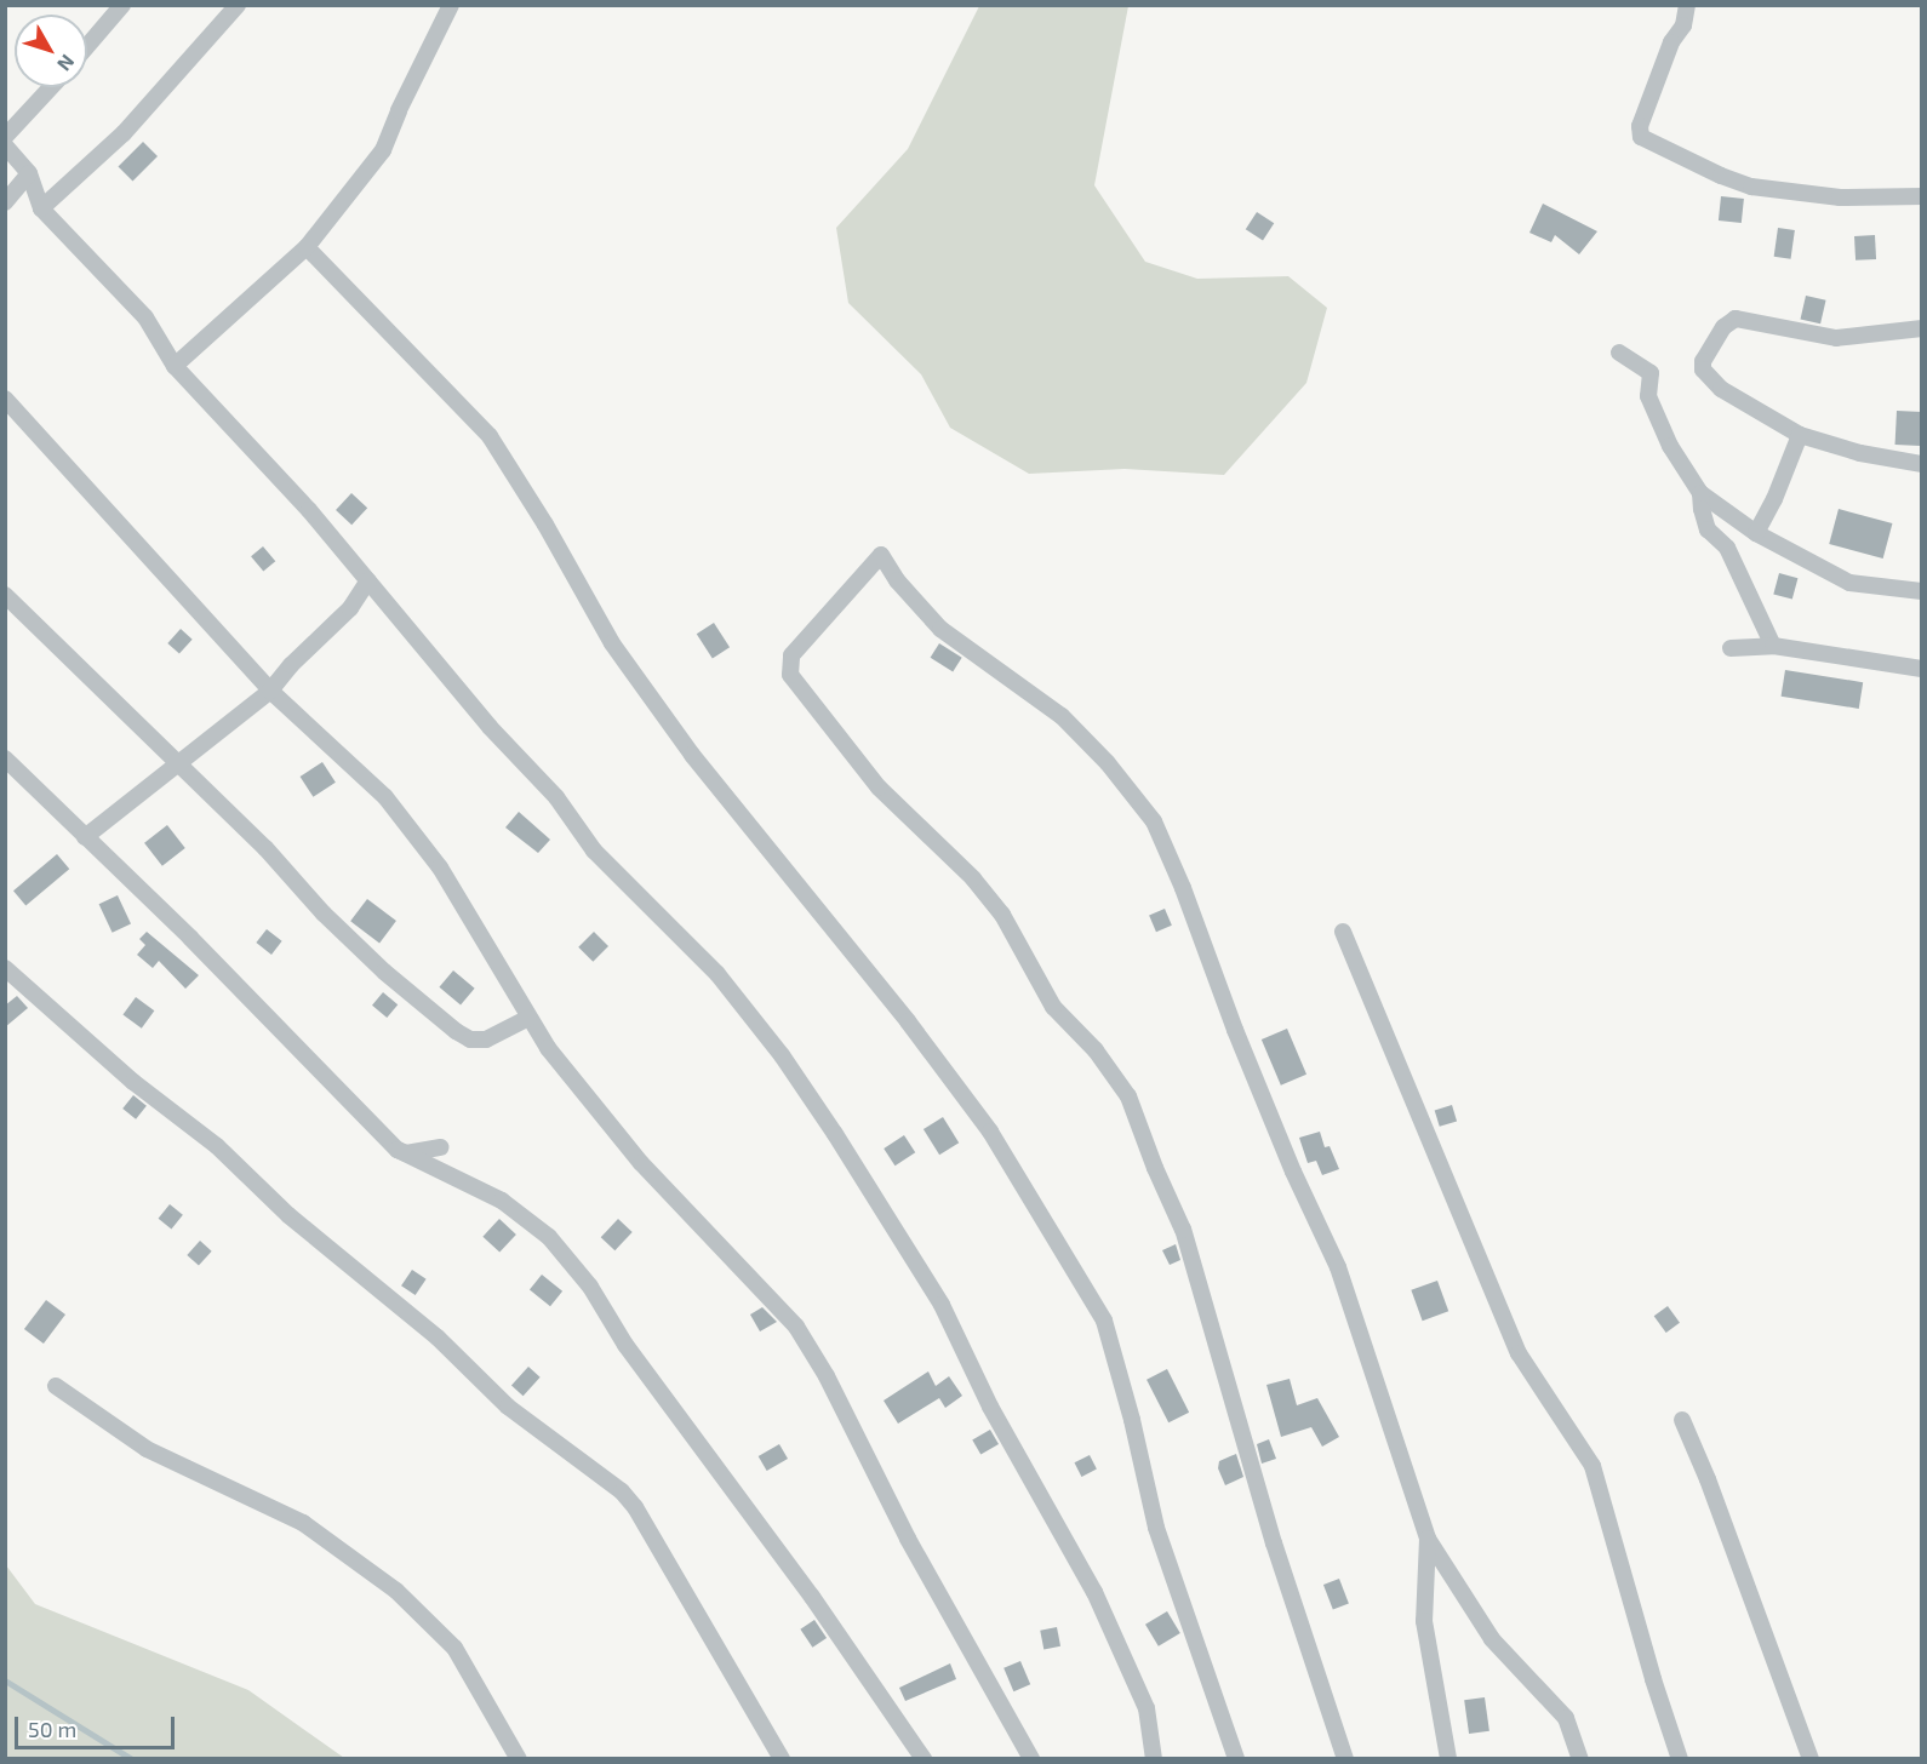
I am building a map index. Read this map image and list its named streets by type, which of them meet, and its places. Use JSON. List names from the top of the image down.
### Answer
{
  "scale_bar": "50 m",
  "north": "bottom right"
}
